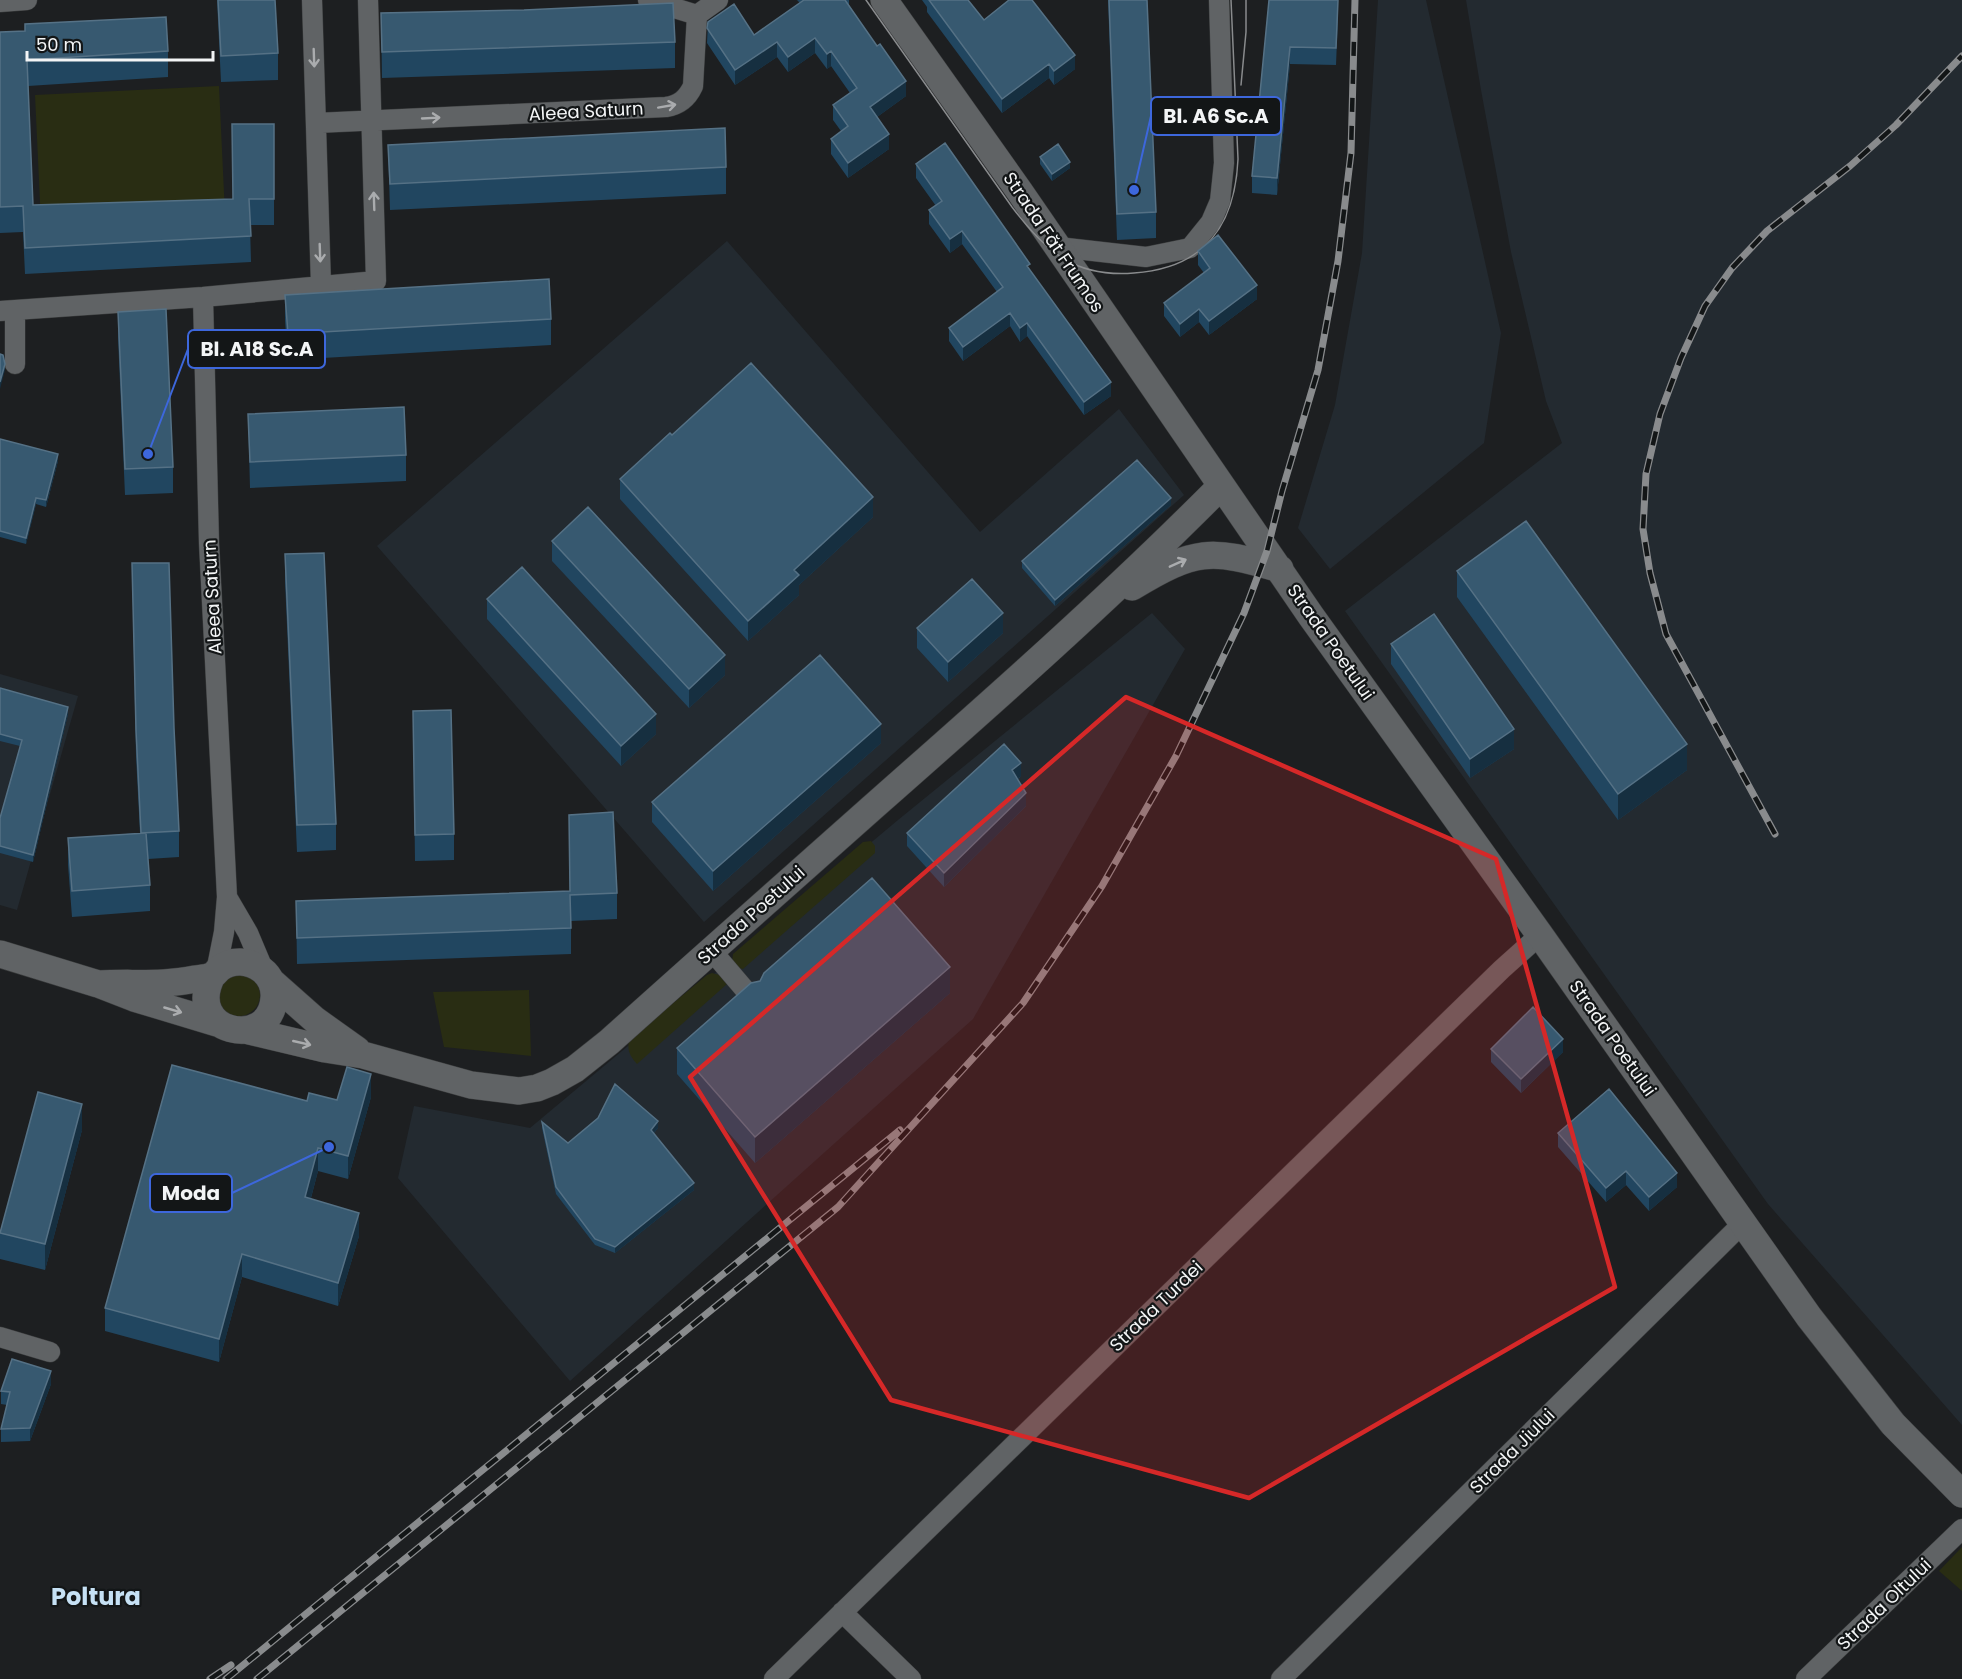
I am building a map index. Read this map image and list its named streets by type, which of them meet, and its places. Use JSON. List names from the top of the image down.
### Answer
{
  "streets": {
    "street": [
      "Aleea Saturn",
      "Strada Făt Frumos",
      "Strada Poetului",
      "Strada Turdei",
      "Strada Jiului",
      "Strada Oltului"
    ]
  },
  "crossings": [
    ["Aleea Saturn", "Strada Poetului"],
    ["Strada Făt Frumos", "Strada Poetului"],
    ["Strada Poetului", "Strada Turdei"],
    ["Strada Poetului", "Strada Jiului"]
  ],
  "districts": ["Poltura"],
  "places": ["Bl. A6 Sc.A", "Bl. A18 Sc.A", "Moda"],
  "scale_bar": "50 m"
}
